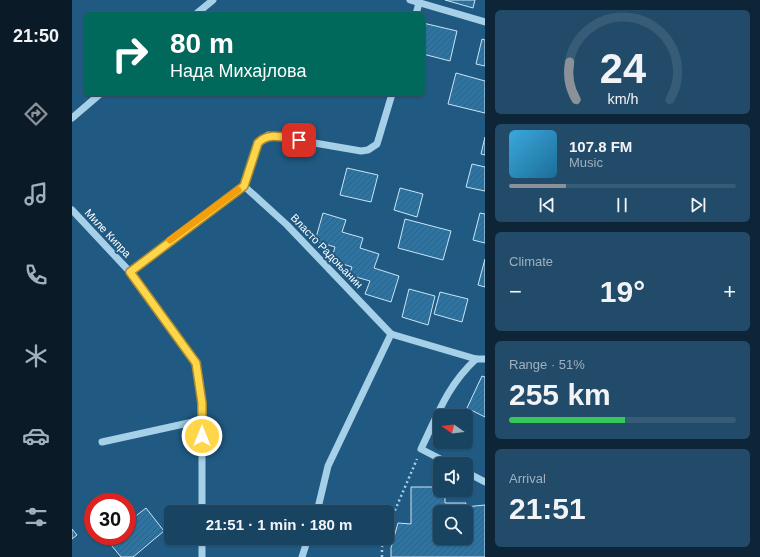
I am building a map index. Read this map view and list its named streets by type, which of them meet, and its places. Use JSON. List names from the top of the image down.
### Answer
{
  "streets": {
    "street": ["Миле Кипра", "Власто Радоњанин"]
  },
  "north": "left",
  "page": {
    "tabs": "21:50",
    "turn": ["80 m", "Нада Михајлова"],
    "song": ["107.8 FM", "Music"],
    "tile": [
      "Climate",
      ["Range · 51%", "255 km"],
      ["Arrival", "21:51"]
    ],
    "heat": ["−", "19°", "+"],
    "limit": "30",
    "trip": "21:51 · 1 min · 180 m",
    "gauge": ["24", "km/h"]
  }
}
